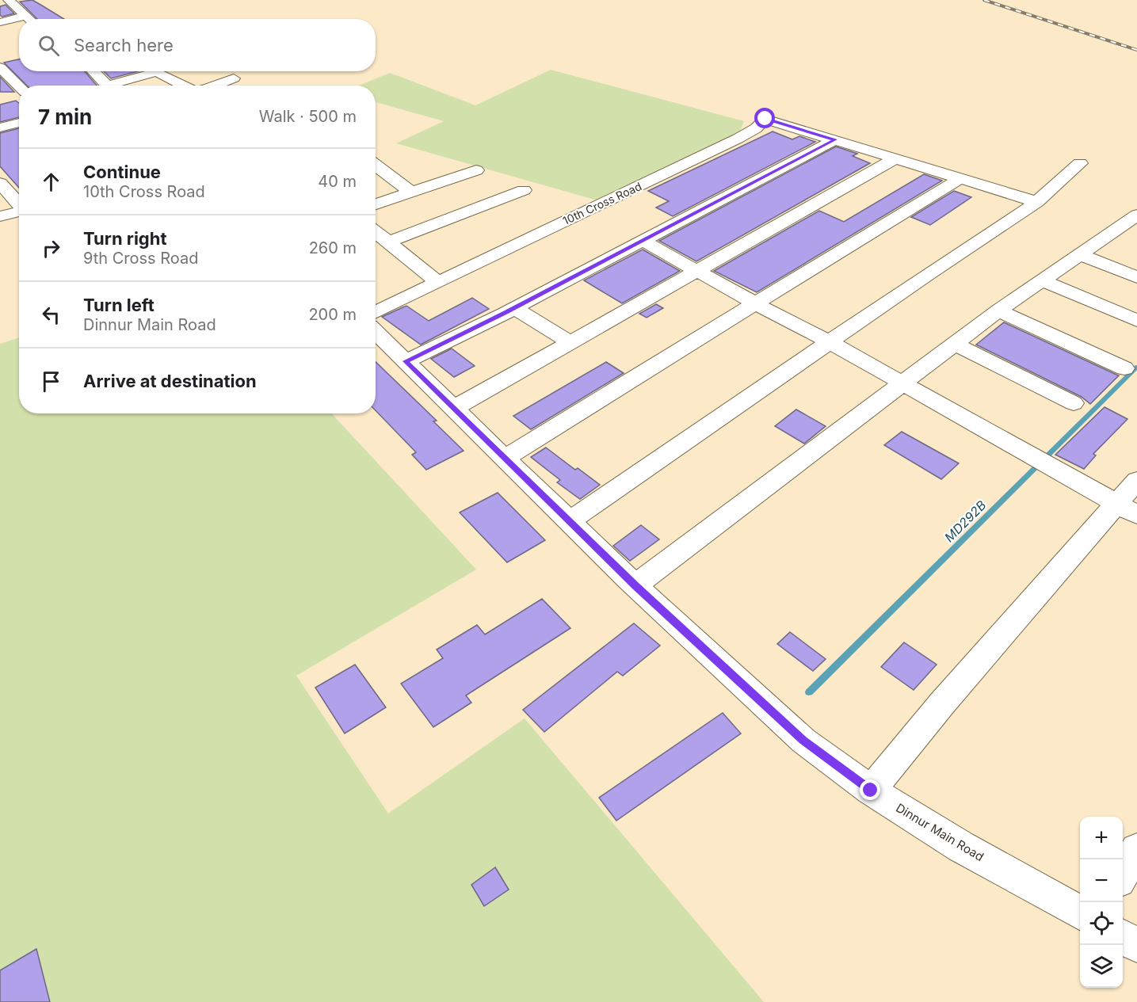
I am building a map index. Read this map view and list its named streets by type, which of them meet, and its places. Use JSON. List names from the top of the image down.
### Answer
{
  "streets": {
    "street": ["10th Cross Road", "Dinnur Main Road"]
  },
  "water": ["MD292B"],
  "page": {
    "search": "Search here",
    "heading": ["7 min", "Walk · 500 m"],
    "list": [
      ["Continue", "10th Cross Road", "40 m"],
      ["Turn right", "9th Cross Road", "260 m"],
      ["Turn left", "Dinnur Main Road", "200 m"],
      "Arrive at destination"
    ],
    "map_buttons": ["+", "−"]
  }
}
